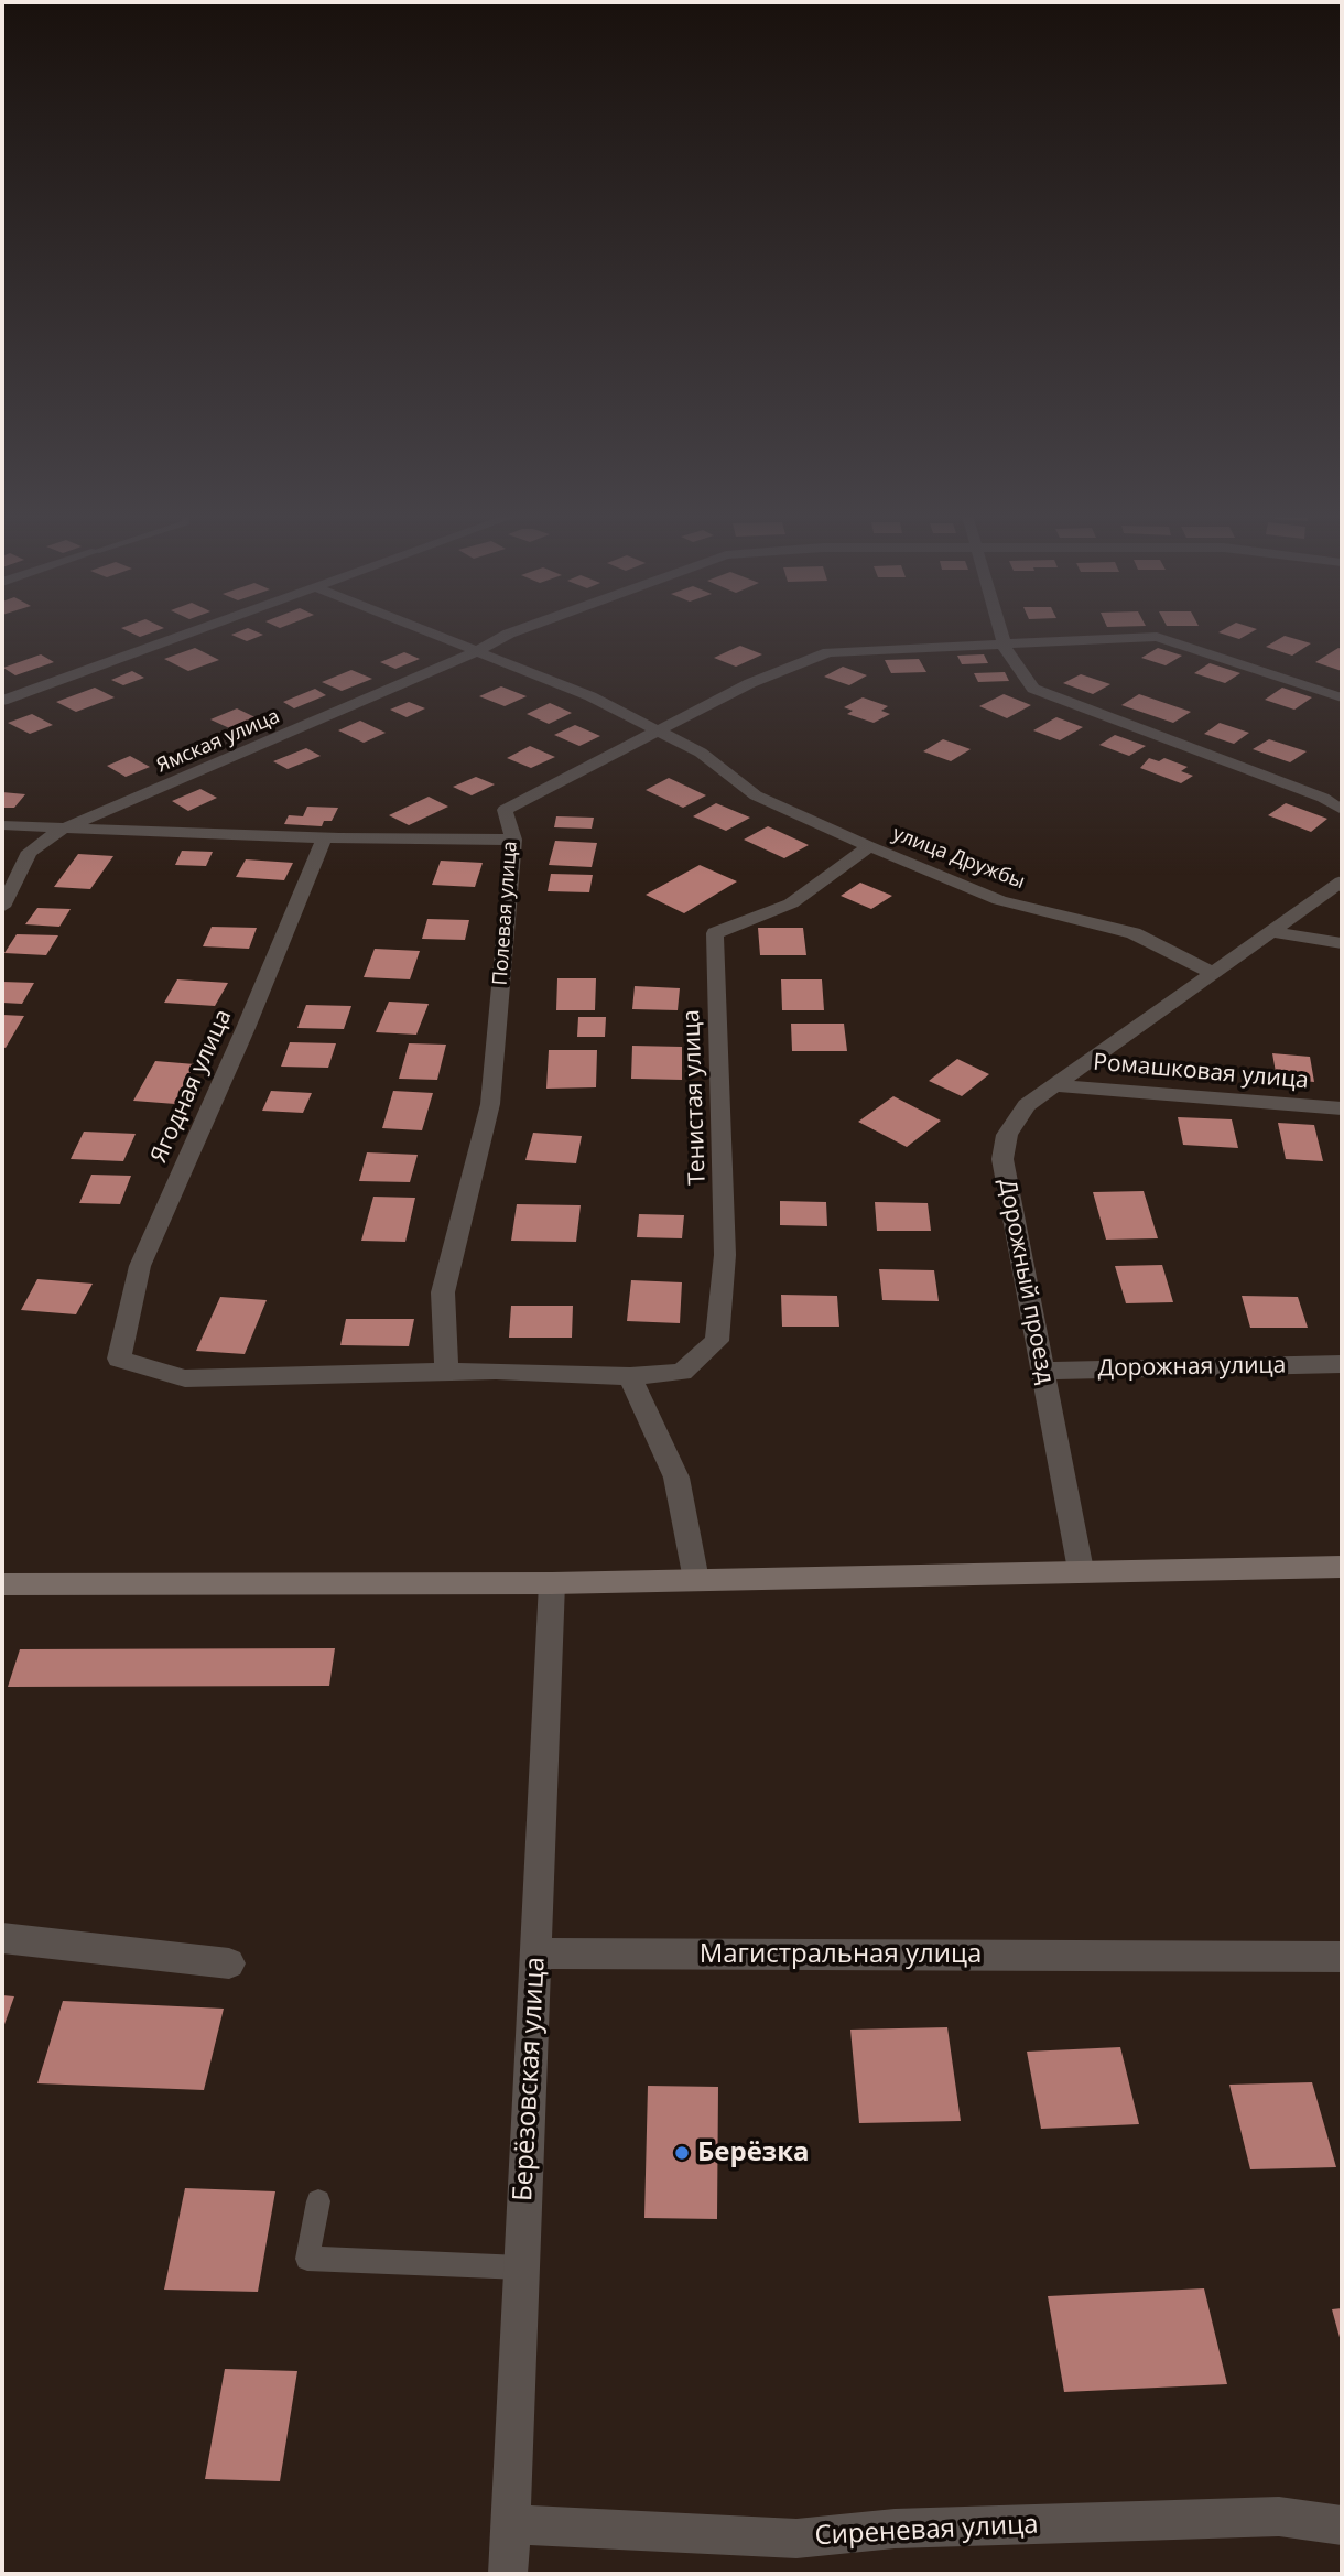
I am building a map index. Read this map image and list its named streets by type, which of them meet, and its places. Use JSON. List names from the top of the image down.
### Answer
{
  "streets": {
    "street": [
      "Ямская улица",
      "улица Дружбы",
      "Полевая улица",
      "Ромашковая улица",
      "Ягодная улица",
      "Тенистая улица",
      "Дорожный проезд",
      "Дорожная улица",
      "Магистральная улица",
      "Берёзовская улица",
      "Сиреневая улица"
    ]
  },
  "crossings": [
    ["Ямская улица", "улица Дружбы"],
    ["улица Дружбы", "Полевая улица"],
    ["улица Дружбы", "Тенистая улица"],
    ["улица Дружбы", "Дорожный проезд"],
    ["Полевая улица", "Ягодная улица"],
    ["Ромашковая улица", "Дорожный проезд"],
    ["Дорожный проезд", "Дорожная улица"],
    ["Магистральная улица", "Берёзовская улица"],
    ["Берёзовская улица", "Сиреневая улица"]
  ],
  "places": ["Берёзка"]
}
